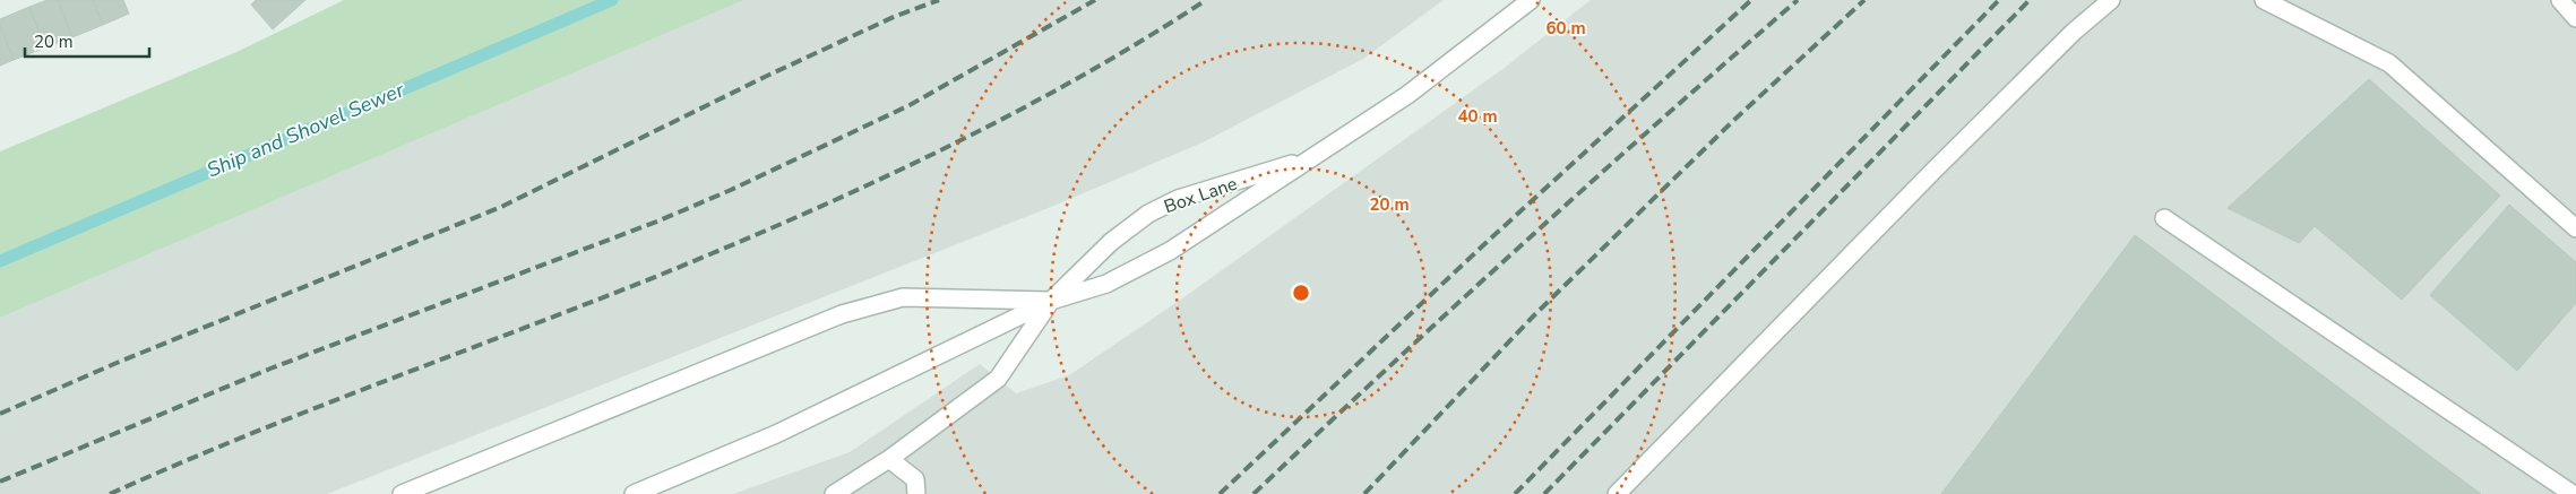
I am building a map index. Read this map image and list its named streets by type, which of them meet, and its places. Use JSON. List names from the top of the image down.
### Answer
{
  "streets": {
    "street": ["Box Lane"]
  },
  "water": ["Ship and Shovel Sewer"],
  "scale_bar": "20 m",
  "rings": ["60 m", "40 m", "20 m"]
}
